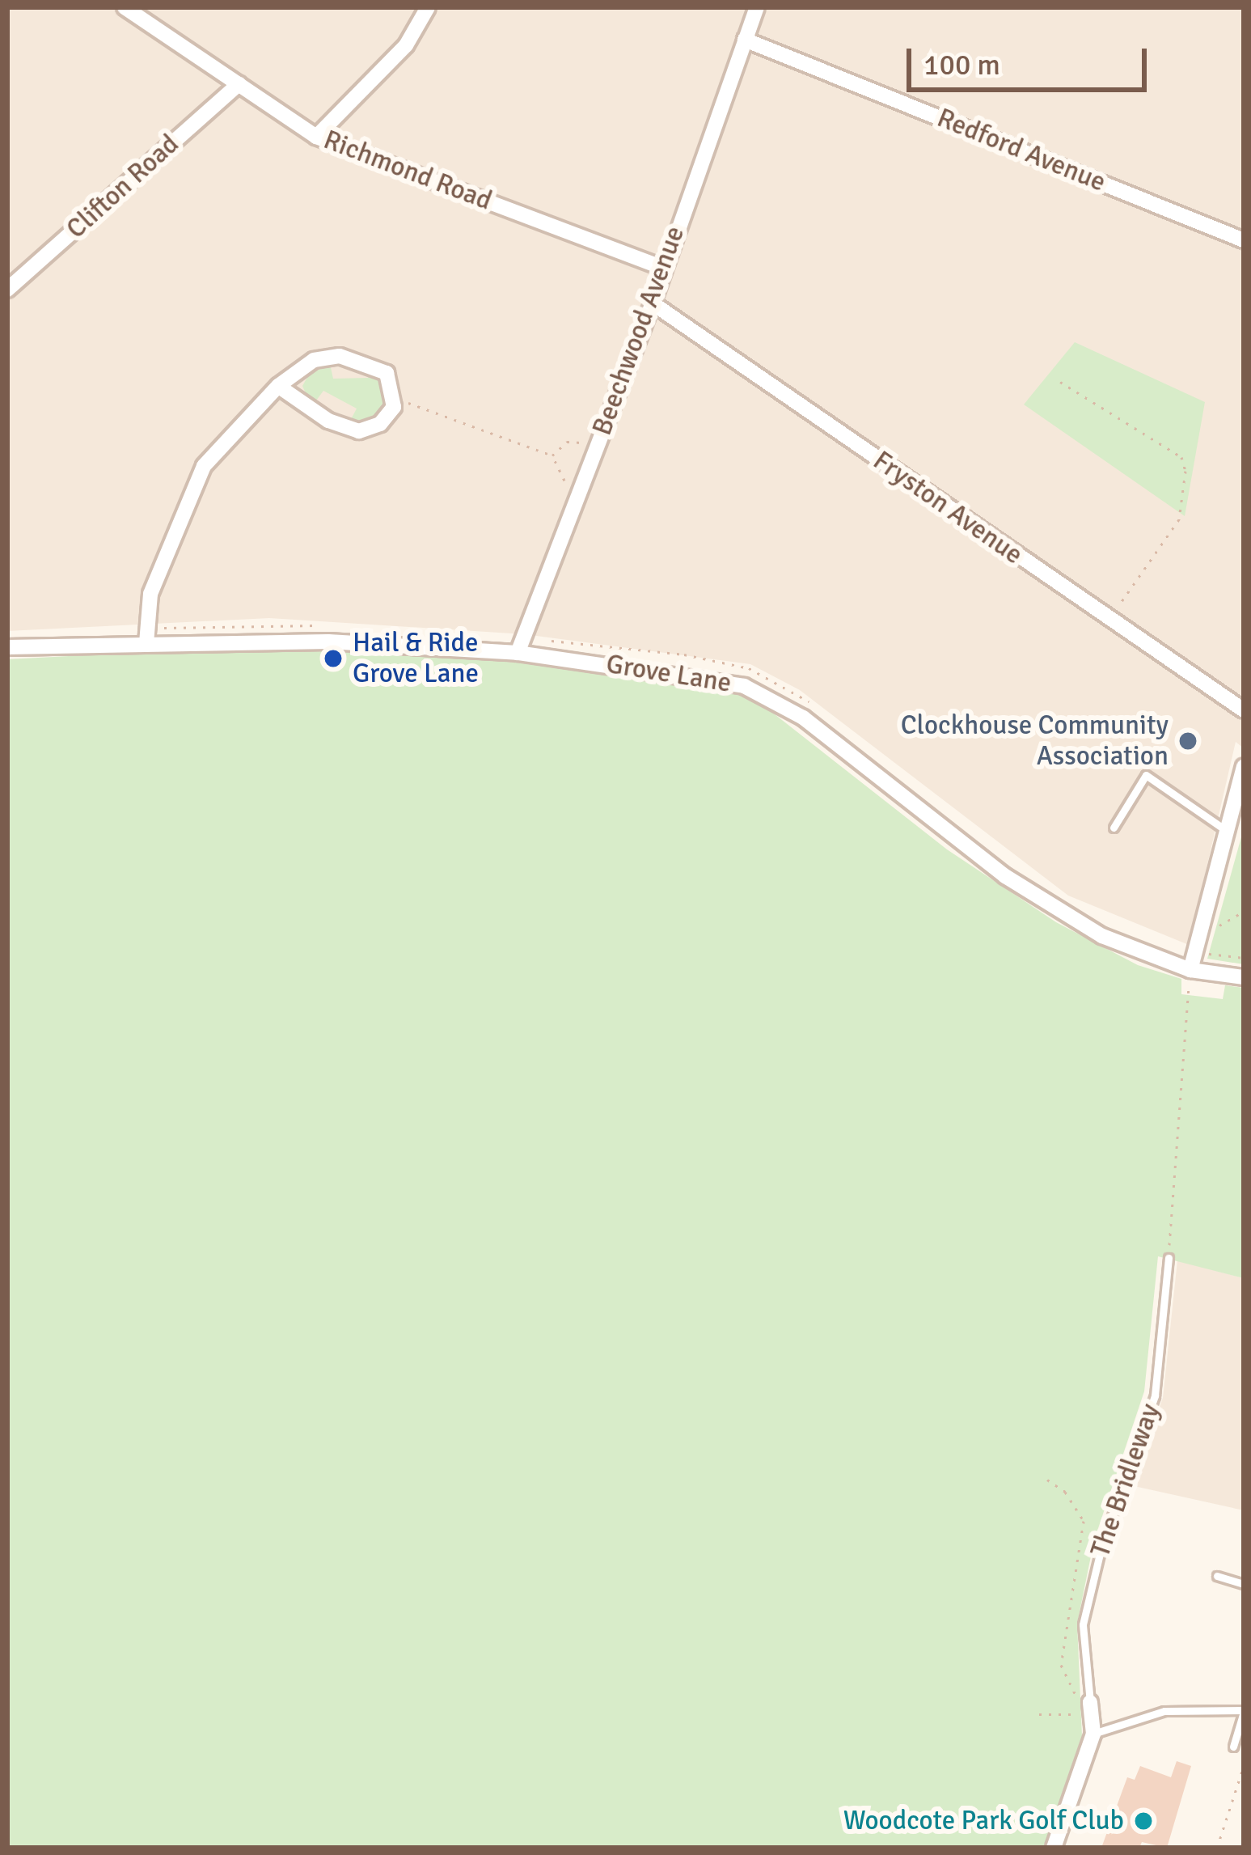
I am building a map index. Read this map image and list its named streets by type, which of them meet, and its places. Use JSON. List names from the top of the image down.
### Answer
{
  "streets": {
    "street": [
      "Redford Avenue",
      "Richmond Road",
      "Clifton Road",
      "Beechwood Avenue",
      "Fryston Avenue",
      "Grove Lane"
    ],
    "lane": ["The Bridleway"]
  },
  "crossings": [
    ["Redford Avenue", "Beechwood Avenue"],
    ["Richmond Road", "Clifton Road"],
    ["Richmond Road", "Beechwood Avenue"],
    ["Beechwood Avenue", "Fryston Avenue"],
    ["Beechwood Avenue", "Grove Lane"]
  ],
  "places": ["Hail & Ride Grove Lane", "Clockhouse Community Association", "Woodcote Park Golf Club"],
  "scale_bar": "100 m"
}
